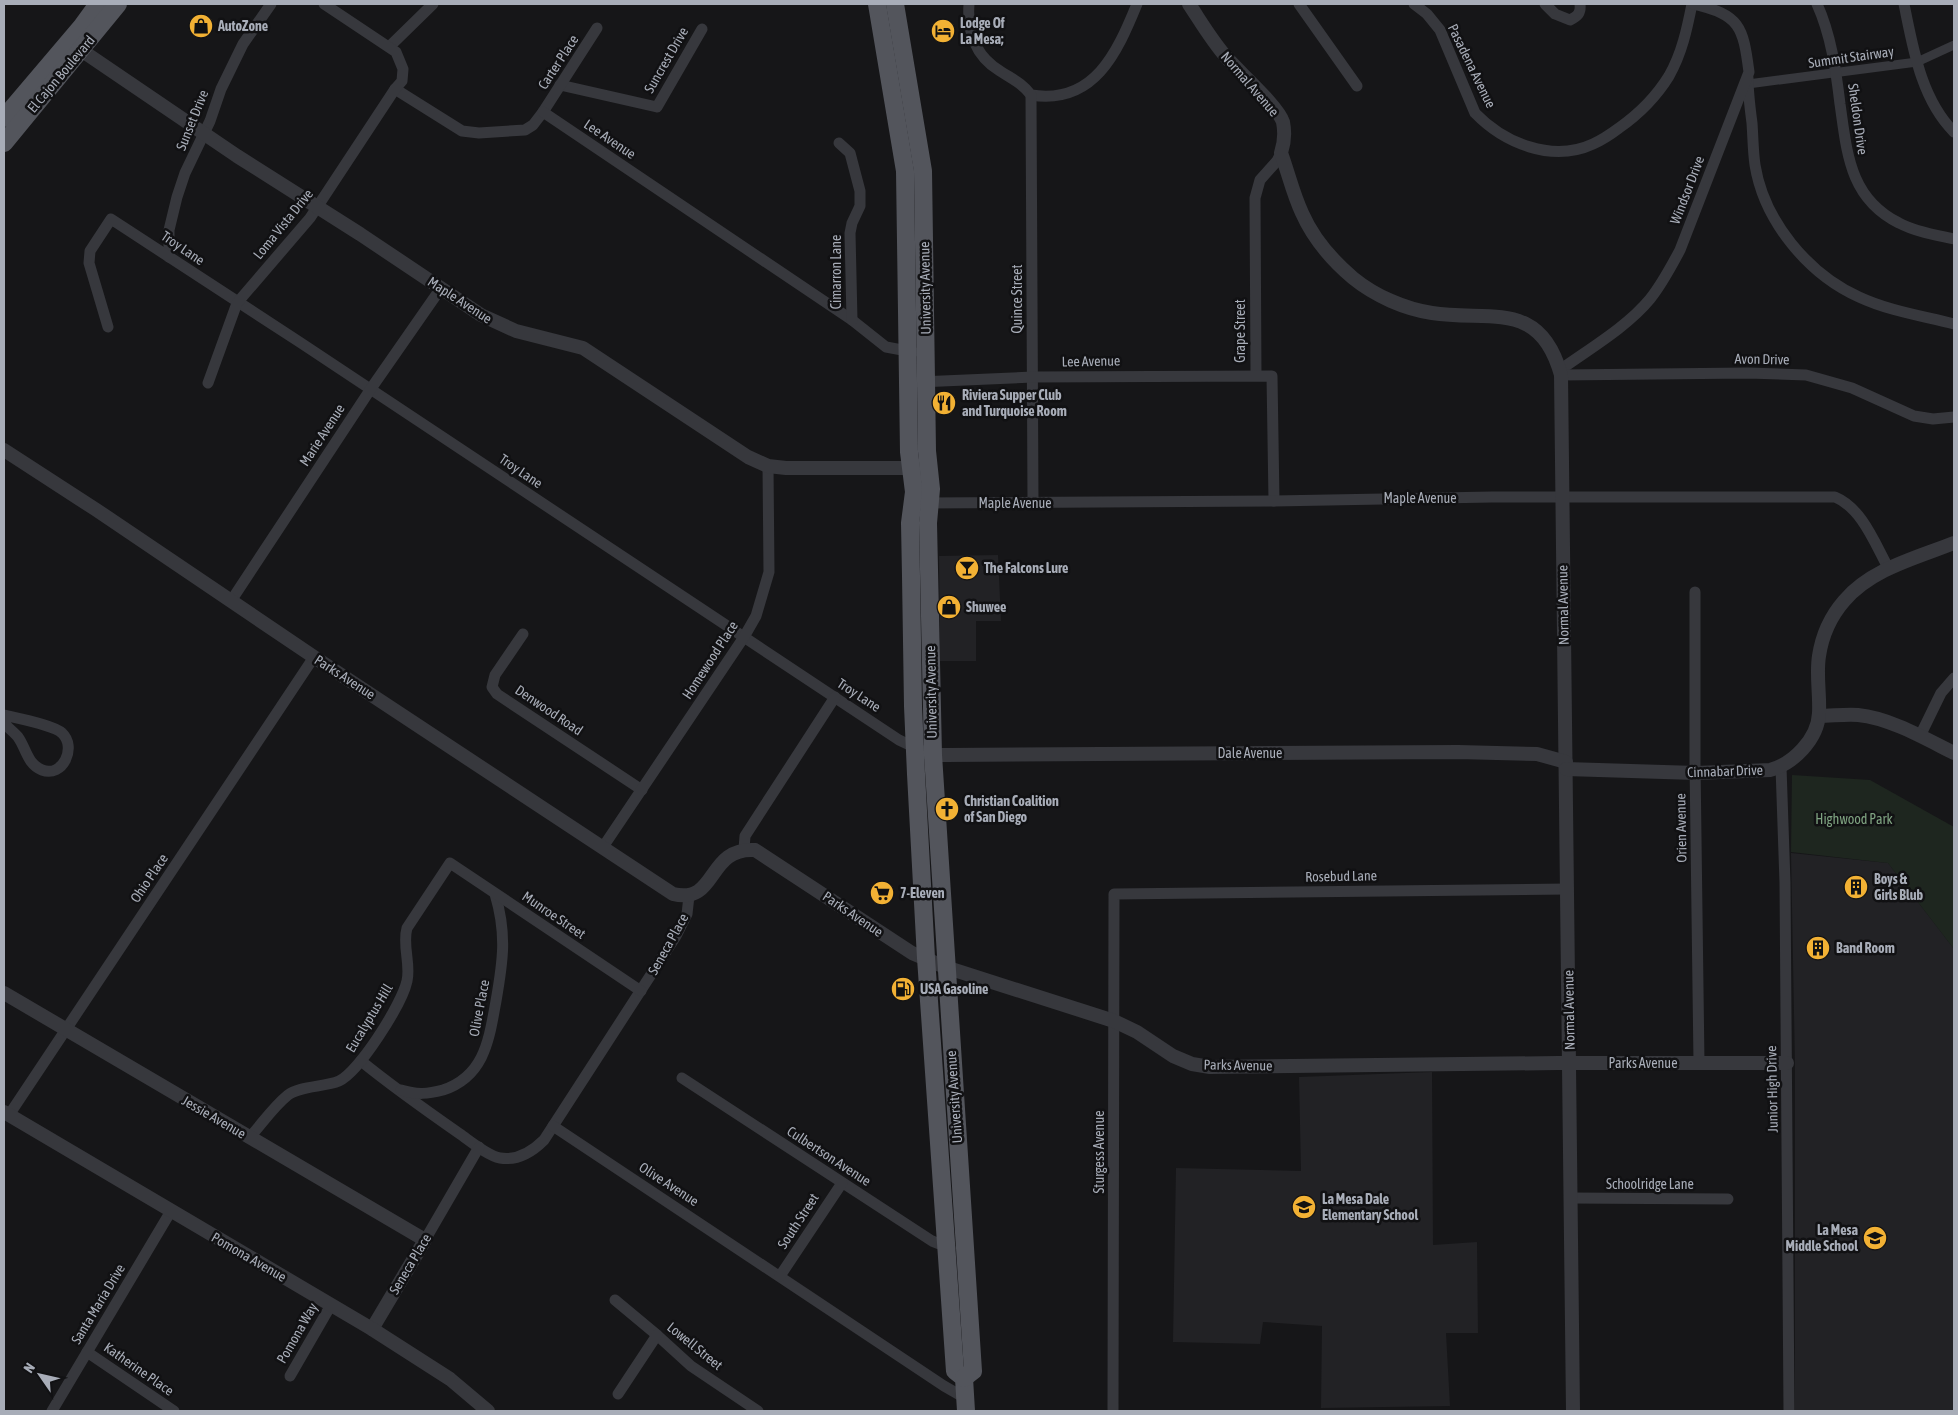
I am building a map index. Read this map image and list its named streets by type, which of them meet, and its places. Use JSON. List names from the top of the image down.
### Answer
{
  "streets": {
    "main road": ["El Cajon Boulevard", "University Avenue"],
    "street": [
      "Summit Stairway",
      "Suncrest Drive",
      "Carter Place",
      "Pasadena Avenue",
      "Normal Avenue",
      "Sheldon Drive",
      "Sunset Drive",
      "Lee Avenue",
      "Windsor Drive",
      "Loma Vista Drive",
      "Troy Lane",
      "Cimarron Lane",
      "Quince Street",
      "Maple Avenue",
      "Grape Street",
      "Avon Drive",
      "Marie Avenue",
      "Homewood Place",
      "Parks Avenue",
      "Denwood Road",
      "Dale Avenue",
      "Cinnabar Drive",
      "Orien Avenue",
      "Rosebud Lane",
      "Ohio Place",
      "Munroe Street",
      "Seneca Place",
      "Olive Place",
      "Eucalyptus Hill",
      "Junior High Drive",
      "Jessie Avenue",
      "Sturgess Avenue",
      "Culbertson Avenue",
      "Olive Avenue",
      "Schoolridge Lane",
      "South Street",
      "Pomona Avenue",
      "Santa Maria Drive",
      "Pomona Way",
      "Lowell Street",
      "Katherine Place"
    ]
  },
  "crossings": [
    ["Summit Stairway", "Sheldon Drive"],
    ["Suncrest Drive", "Carter Place"],
    ["Carter Place", "Lee Avenue"],
    ["Pasadena Avenue", "Windsor Drive"],
    ["El Cajon Boulevard", "Maple Avenue"],
    ["Normal Avenue", "Windsor Drive"],
    ["Normal Avenue", "Maple Avenue"],
    ["Normal Avenue", "Grape Street"],
    ["Normal Avenue", "Avon Drive"],
    ["Normal Avenue", "Parks Avenue"],
    ["Normal Avenue", "Dale Avenue"],
    ["Normal Avenue", "Cinnabar Drive"],
    ["Normal Avenue", "Rosebud Lane"],
    ["Normal Avenue", "Schoolridge Lane"],
    ["Sunset Drive", "Troy Lane"],
    ["Sunset Drive", "Maple Avenue"],
    ["Lee Avenue", "Cimarron Lane"],
    ["Lee Avenue", "University Avenue"],
    ["Lee Avenue", "Quince Street"],
    ["Lee Avenue", "Grape Street"],
    ["Windsor Drive", "Avon Drive"],
    ["Loma Vista Drive", "Troy Lane"],
    ["Loma Vista Drive", "Maple Avenue"],
    ["Troy Lane", "University Avenue"],
    ["Troy Lane", "Marie Avenue"],
    ["Troy Lane", "Homewood Place"],
    ["University Avenue", "Maple Avenue"],
    ["University Avenue", "Parks Avenue"],
    ["University Avenue", "Dale Avenue"],
    ["University Avenue", "Culbertson Avenue"],
    ["University Avenue", "Olive Avenue"],
    ["Quince Street", "Maple Avenue"],
    ["Maple Avenue", "Grape Street"],
    ["Maple Avenue", "Marie Avenue"],
    ["Maple Avenue", "Homewood Place"],
    ["Maple Avenue", "Cinnabar Drive"],
    ["Marie Avenue", "Parks Avenue"],
    ["Homewood Place", "Parks Avenue"],
    ["Homewood Place", "Denwood Road"],
    ["Parks Avenue", "Orien Avenue"],
    ["Parks Avenue", "Ohio Place"],
    ["Parks Avenue", "Seneca Place"],
    ["Parks Avenue", "Junior High Drive"],
    ["Parks Avenue", "Sturgess Avenue"],
    ["Dale Avenue", "Cinnabar Drive"],
    ["Cinnabar Drive", "Orien Avenue"],
    ["Cinnabar Drive", "Junior High Drive"],
    ["Rosebud Lane", "Sturgess Avenue"],
    ["Ohio Place", "Jessie Avenue"],
    ["Ohio Place", "Pomona Avenue"],
    ["Munroe Street", "Seneca Place"],
    ["Munroe Street", "Olive Place"],
    ["Munroe Street", "Eucalyptus Hill"],
    ["Seneca Place", "Jessie Avenue"],
    ["Seneca Place", "Olive Avenue"],
    ["Seneca Place", "Pomona Avenue"],
    ["Eucalyptus Hill", "Jessie Avenue"],
    ["Culbertson Avenue", "South Street"],
    ["Olive Avenue", "South Street"],
    ["Pomona Avenue", "Santa Maria Drive"],
    ["Pomona Avenue", "Pomona Way"],
    ["Santa Maria Drive", "Katherine Place"]
  ],
  "parks": ["Highwood Park"],
  "places": {
    "shop": ["AutoZone", "Shuwee"],
    "hotel": ["Lodge Of La Mesa;"],
    "restaurant": ["Riviera Supper Club and Turquoise Room"],
    "bar": ["The Falcons Lure"],
    "church": ["Christian Coalition of San Diego"],
    "building": ["Boys & Girls Blub", "Band Room"],
    "supermarket": ["7-Eleven"],
    "fuel station": ["USA Gasoline"],
    "school or university": ["La Mesa Dale Elementary School", "La Mesa Middle School"]
  },
  "north": "top left"
}
